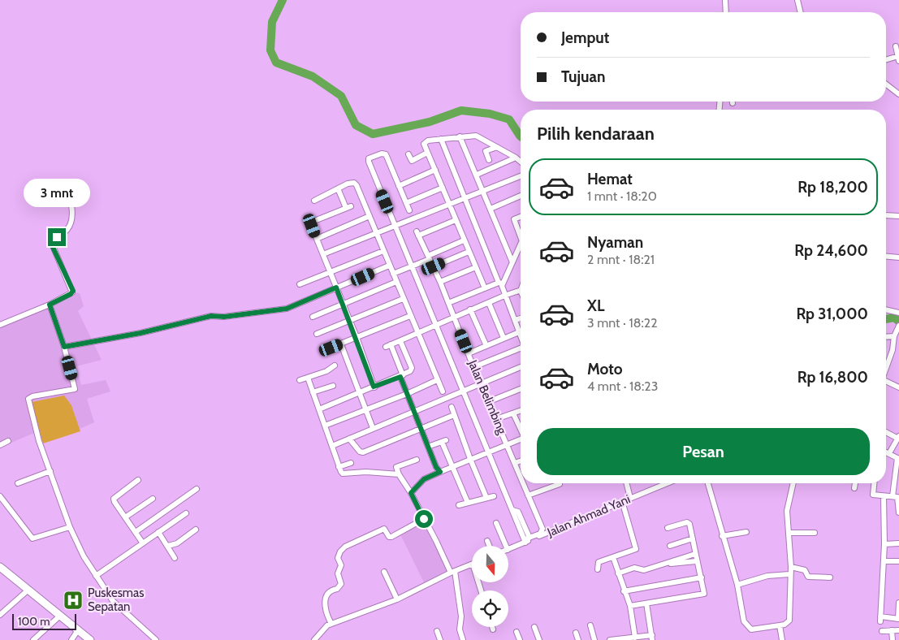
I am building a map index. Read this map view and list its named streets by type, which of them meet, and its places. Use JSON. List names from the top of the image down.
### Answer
{
  "streets": {
    "street": ["Jalan Belimbing", "Jalan Ahmad Yani"]
  },
  "crossings": [
    ["Jalan Belimbing", "Jalan Ahmad Yani"]
  ],
  "places": {
    "hospital": ["Puskesmas Sepatan"]
  },
  "scale_bar": "100 m",
  "north": "bottom",
  "page": {
    "banner": ["Jemput", "Tujuan"],
    "heading": "Pilih kendaraan",
    "list": [
      {
        "name": "Hemat",
        "note": "1 mnt · 18:20",
        "value": "Rp 18,200"
      },
      {
        "name": "Nyaman",
        "note": "2 mnt · 18:21",
        "value": "Rp 24,600"
      },
      {
        "name": "XL",
        "note": "3 mnt · 18:22",
        "value": "Rp 31,000"
      },
      {
        "name": "Moto",
        "note": "4 mnt · 18:23",
        "value": "Rp 16,800"
      }
    ],
    "bubble": "3 mnt",
    "buttons": "Pesan",
    "scale": "100 m"
  }
}
